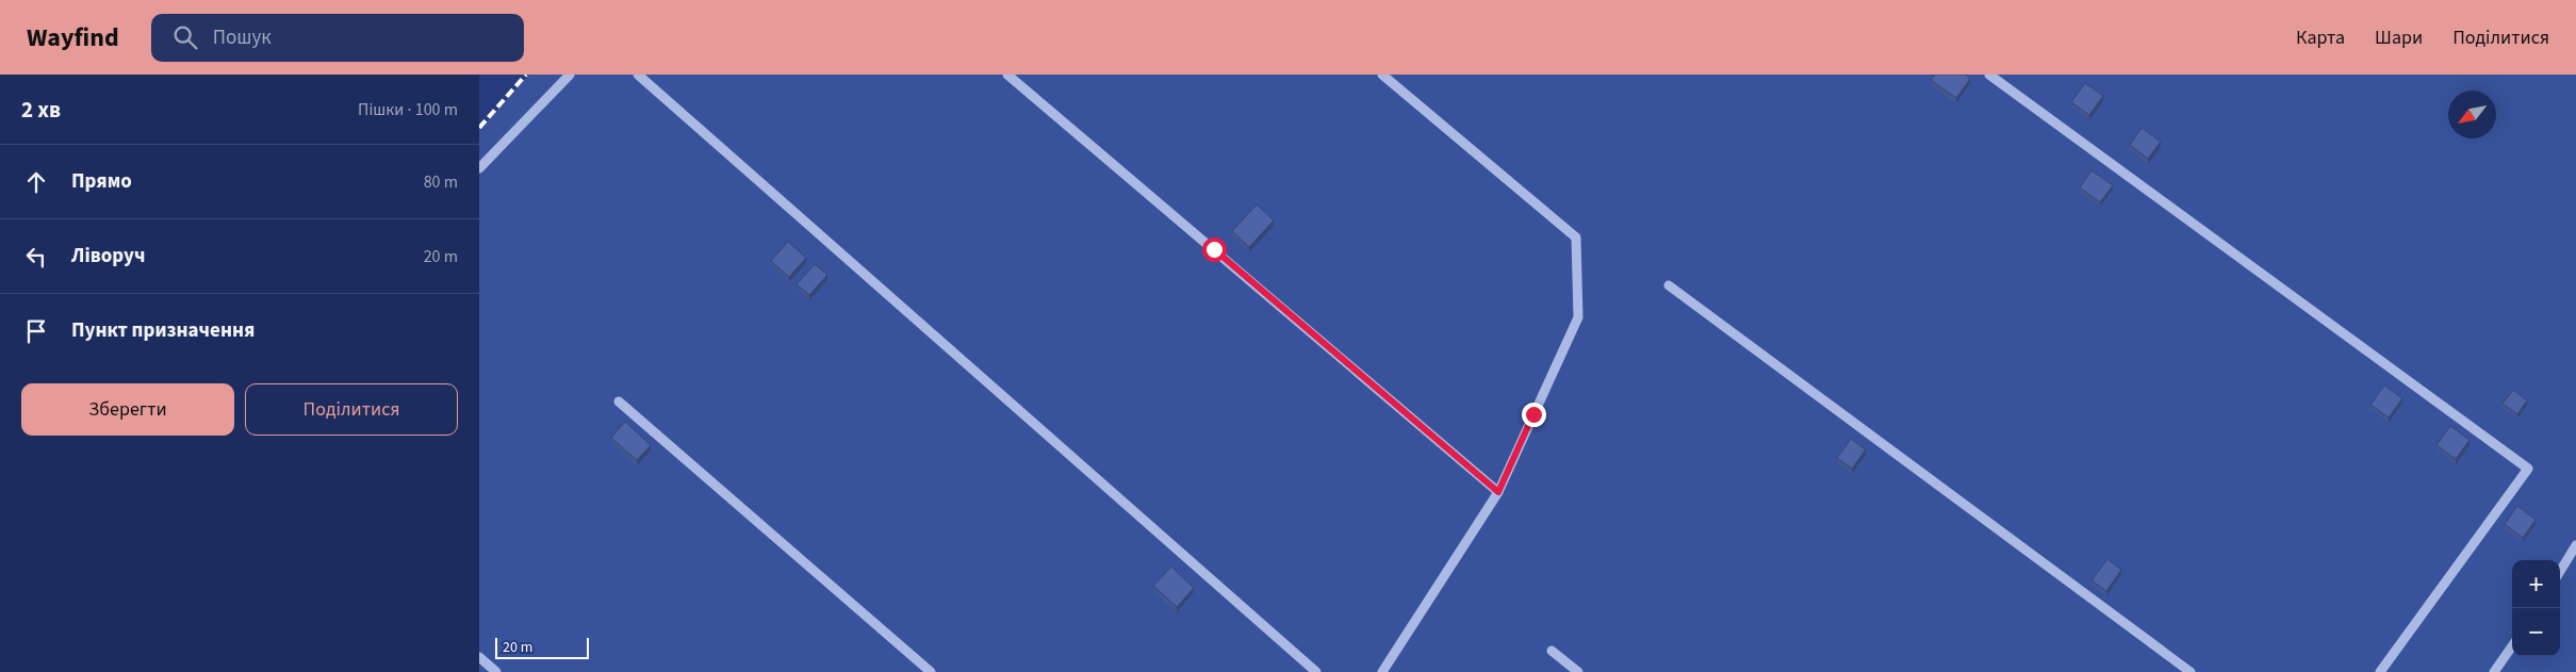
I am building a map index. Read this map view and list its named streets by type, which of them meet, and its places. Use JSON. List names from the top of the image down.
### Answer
{
  "scale_bar": "20 m",
  "north": "bottom left",
  "page": {
    "header": "Wayfind",
    "search": "Пошук",
    "nav": ["Карта", "Шари", "Поділитися"],
    "heading": ["2 хв", "Пішки · 100 m"],
    "list": [
      ["Прямо", "80 m"],
      ["Ліворуч", "20 m"],
      "Пункт призначення"
    ],
    "buttons": ["Зберегти", "Поділитися"],
    "map_buttons": ["+", "−"],
    "scale": "20 m"
  }
}
